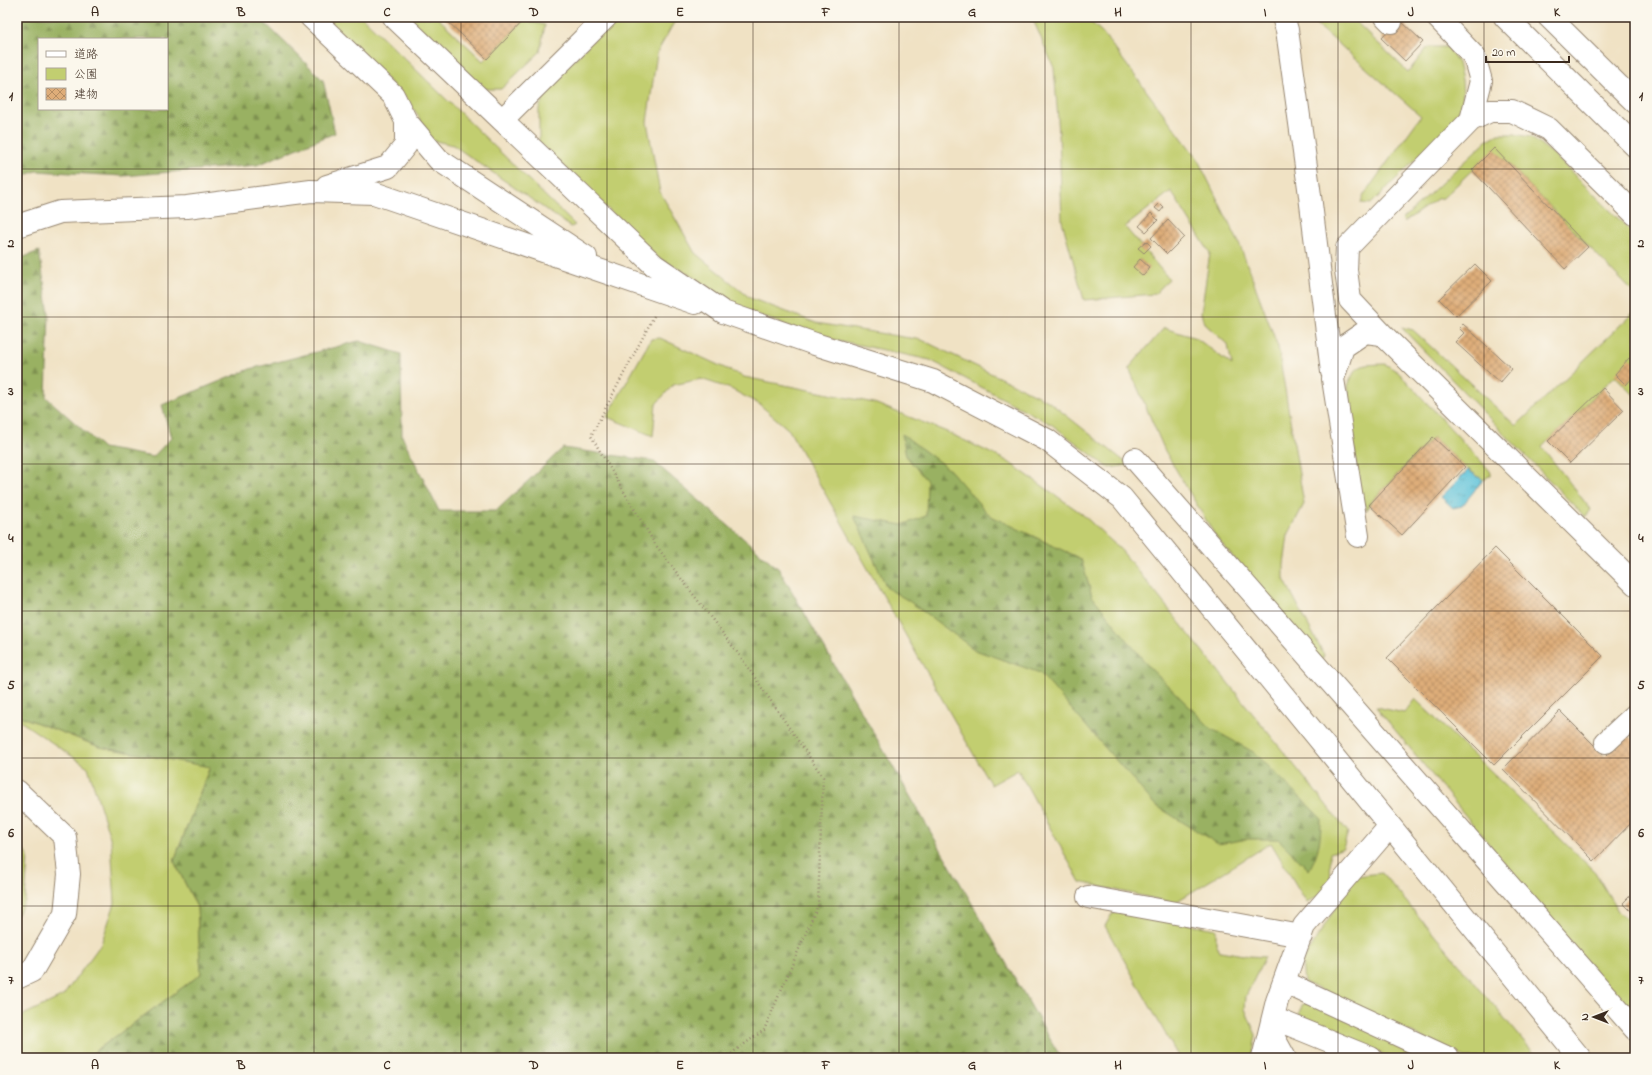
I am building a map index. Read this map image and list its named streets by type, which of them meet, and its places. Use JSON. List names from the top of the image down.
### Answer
{
  "legend": ["道路", "公園", "建物"],
  "scale_bar": "20 m",
  "north": "left",
  "grid": {
    "columns": [
      "A",
      "B",
      "C",
      "D",
      "E",
      "F",
      "G",
      "H",
      "I",
      "J",
      "K"
    ],
    "rows": [
      "1",
      "2",
      "3",
      "4",
      "5",
      "6",
      "7"
    ]
  }
}
